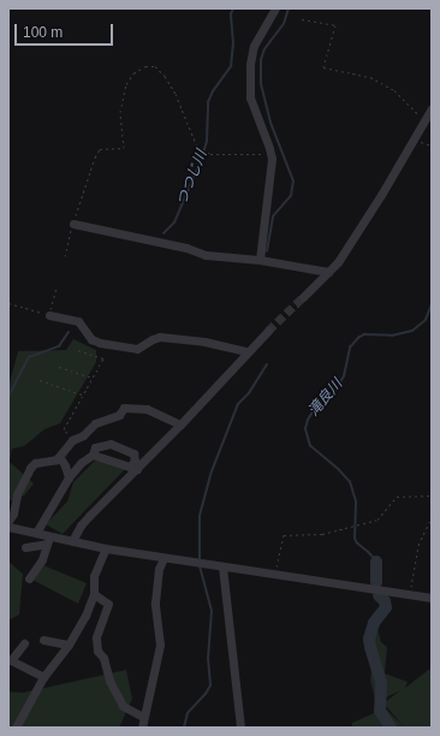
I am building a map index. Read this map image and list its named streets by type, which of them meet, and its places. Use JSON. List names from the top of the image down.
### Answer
{
  "water": ["つつじ川", "滝良川"],
  "scale_bar": "100 m"
}
